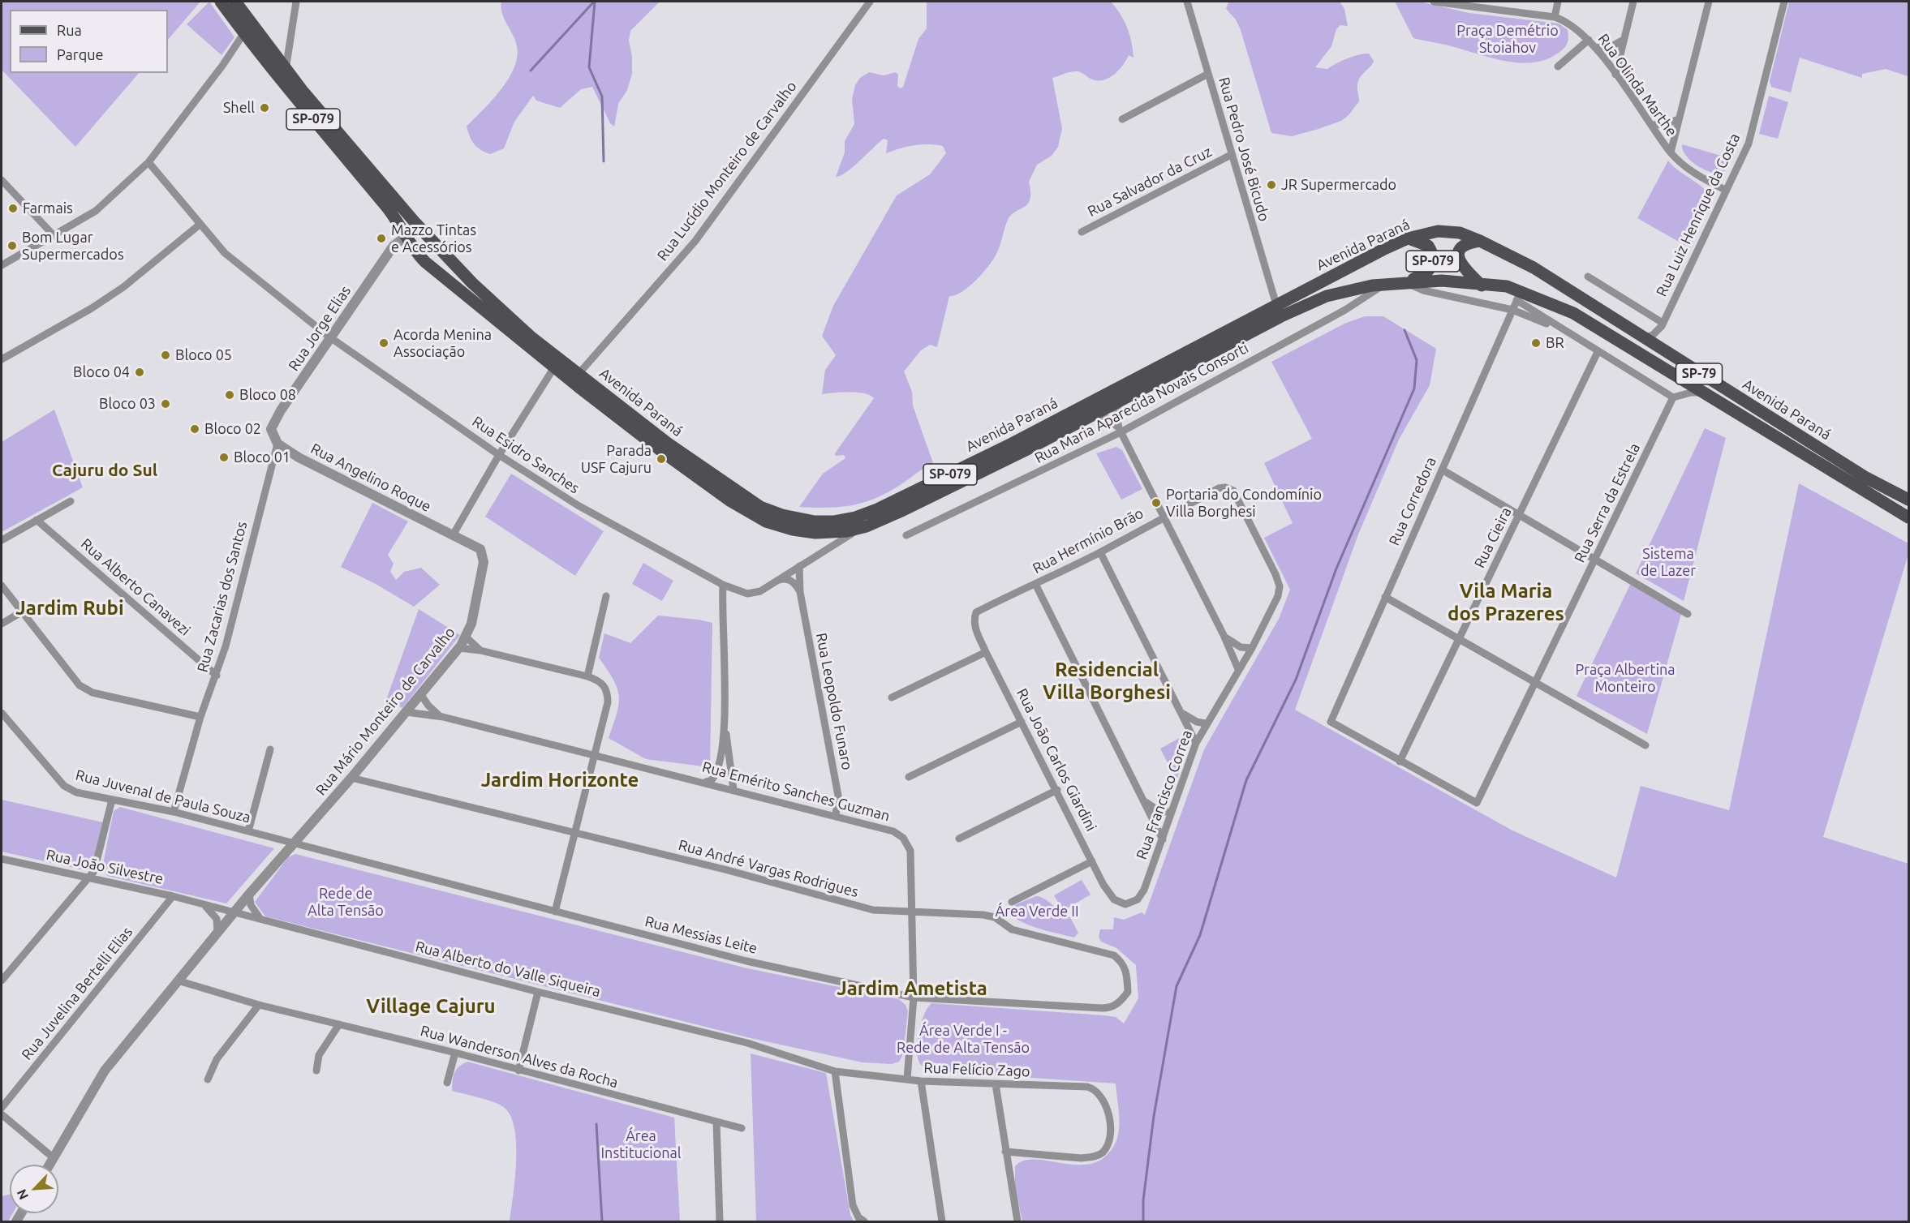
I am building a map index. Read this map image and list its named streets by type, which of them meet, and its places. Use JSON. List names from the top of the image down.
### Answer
{
  "streets": {
    "main road": ["SP-079", "Avenida Paraná", "SP-79"],
    "street": [
      "Rua Olinda Marthe",
      "Rua Pedro José Bicudo",
      "Rua Lucídio Monteiro de Carvalho",
      "Rua Salvador da Cruz",
      "Rua Luiz Henrique da Costa",
      "Rua Jorge Elias",
      "Rua Maria Aparecida Novais Consorti",
      "Rua Esidro Sanches",
      "Rua Angelino Roque",
      "Rua Corredora",
      "Rua Serra da Estrela",
      "Rua Cieira",
      "Rua Hermínio Brão",
      "Rua Alberto Canavezi",
      "Rua Zacarias dos Santos",
      "Rua Leopoldo Funaro",
      "Rua Mário Monteiro de Carvalho",
      "Rua João Carlos Giardini",
      "Rua Emérito Sanches Guzman",
      "Rua Francisco Correa",
      "Rua Juvenal de Paula Souza",
      "Rua João Silvestre",
      "Rua André Vargas Rodrigues",
      "Rua Messias Leite",
      "Rua Alberto do Valle Siqueira",
      "Rua Juvelina Bertelli Elias",
      "Rua Wanderson Alves da Rocha",
      "Rua Felício Zago"
    ]
  },
  "crossings": [
    ["Rua Olinda Marthe", "Rua Luiz Henrique da Costa"],
    ["SP-079", "Avenida Paraná"],
    ["Rua Pedro José Bicudo", "Rua Salvador da Cruz"],
    ["Rua Pedro José Bicudo", "Avenida Paraná"],
    ["Rua Lucídio Monteiro de Carvalho", "Avenida Paraná"],
    ["Avenida Paraná", "Rua Jorge Elias"],
    ["Avenida Paraná", "Rua Maria Aparecida Novais Consorti"],
    ["Avenida Paraná", "Rua Esidro Sanches"],
    ["Avenida Paraná", "Rua Corredora"],
    ["Avenida Paraná", "Rua Serra da Estrela"],
    ["Avenida Paraná", "Rua Cieira"],
    ["Rua Jorge Elias", "Rua Esidro Sanches"],
    ["Rua Jorge Elias", "Rua Angelino Roque"],
    ["Rua Jorge Elias", "Rua Zacarias dos Santos"],
    ["Rua Esidro Sanches", "Rua Leopoldo Funaro"],
    ["Rua Angelino Roque", "Rua Zacarias dos Santos"],
    ["Rua Angelino Roque", "Rua Mário Monteiro de Carvalho"],
    ["Rua Corredora", "Rua Serra da Estrela"],
    ["Rua Corredora", "Rua Cieira"],
    ["Rua Serra da Estrela", "Rua Cieira"],
    ["Rua Hermínio Brão", "Rua João Carlos Giardini"],
    ["Rua Hermínio Brão", "Rua Francisco Correa"],
    ["Rua Alberto Canavezi", "Rua Zacarias dos Santos"],
    ["Rua Zacarias dos Santos", "Rua Juvenal de Paula Souza"],
    ["Rua Leopoldo Funaro", "Rua Emérito Sanches Guzman"],
    ["Rua Mário Monteiro de Carvalho", "Rua Emérito Sanches Guzman"],
    ["Rua Mário Monteiro de Carvalho", "Rua Juvenal de Paula Souza"],
    ["Rua Mário Monteiro de Carvalho", "Rua João Silvestre"],
    ["Rua Mário Monteiro de Carvalho", "Rua André Vargas Rodrigues"],
    ["Rua Mário Monteiro de Carvalho", "Rua Messias Leite"],
    ["Rua Mário Monteiro de Carvalho", "Rua Alberto do Valle Siqueira"],
    ["Rua Mário Monteiro de Carvalho", "Rua Wanderson Alves da Rocha"],
    ["Rua João Carlos Giardini", "Rua Francisco Correa"],
    ["Rua Emérito Sanches Guzman", "Rua André Vargas Rodrigues"],
    ["Rua Emérito Sanches Guzman", "Rua Messias Leite"],
    ["Rua Emérito Sanches Guzman", "Rua Felício Zago"],
    ["Rua Juvenal de Paula Souza", "Rua Messias Leite"],
    ["Rua João Silvestre", "Rua Alberto do Valle Siqueira"],
    ["Rua João Silvestre", "Rua Juvelina Bertelli Elias"],
    ["Rua André Vargas Rodrigues", "Rua Messias Leite"],
    ["Rua Alberto do Valle Siqueira", "Rua Felício Zago"]
  ],
  "districts": [
    "Cajuru do Sul",
    "Vila Maria dos Prazeres",
    "Jardim Rubi",
    "Residencial Villa Borghesi",
    "Jardim Horizonte",
    "Jardim Ametista",
    "Village Cajuru"
  ],
  "parks": [
    "Praça Demétrio Stoiahov",
    "Sistema de Lazer",
    "Praça Albertina Monteiro",
    "Rede de Alta Tensão",
    "Área Verde II",
    "Área Verde I - Rede de Alta Tensão",
    "Área Institucional"
  ],
  "places": [
    "Shell",
    "JR Supermercado",
    "Farmais",
    "Mazzo Tintas e Acessórios",
    "Bom Lugar Supermercados",
    "Acorda Menina Associação",
    "BR",
    "Bloco 05",
    "Bloco 04",
    "Bloco 08",
    "Bloco 03",
    "Bloco 02",
    "Bloco 01",
    "Parada USF Cajuru",
    "Portaria do Condomínio Villa Borghesi"
  ],
  "legend": ["Rua", "Parque"],
  "north": "bottom left"
}
